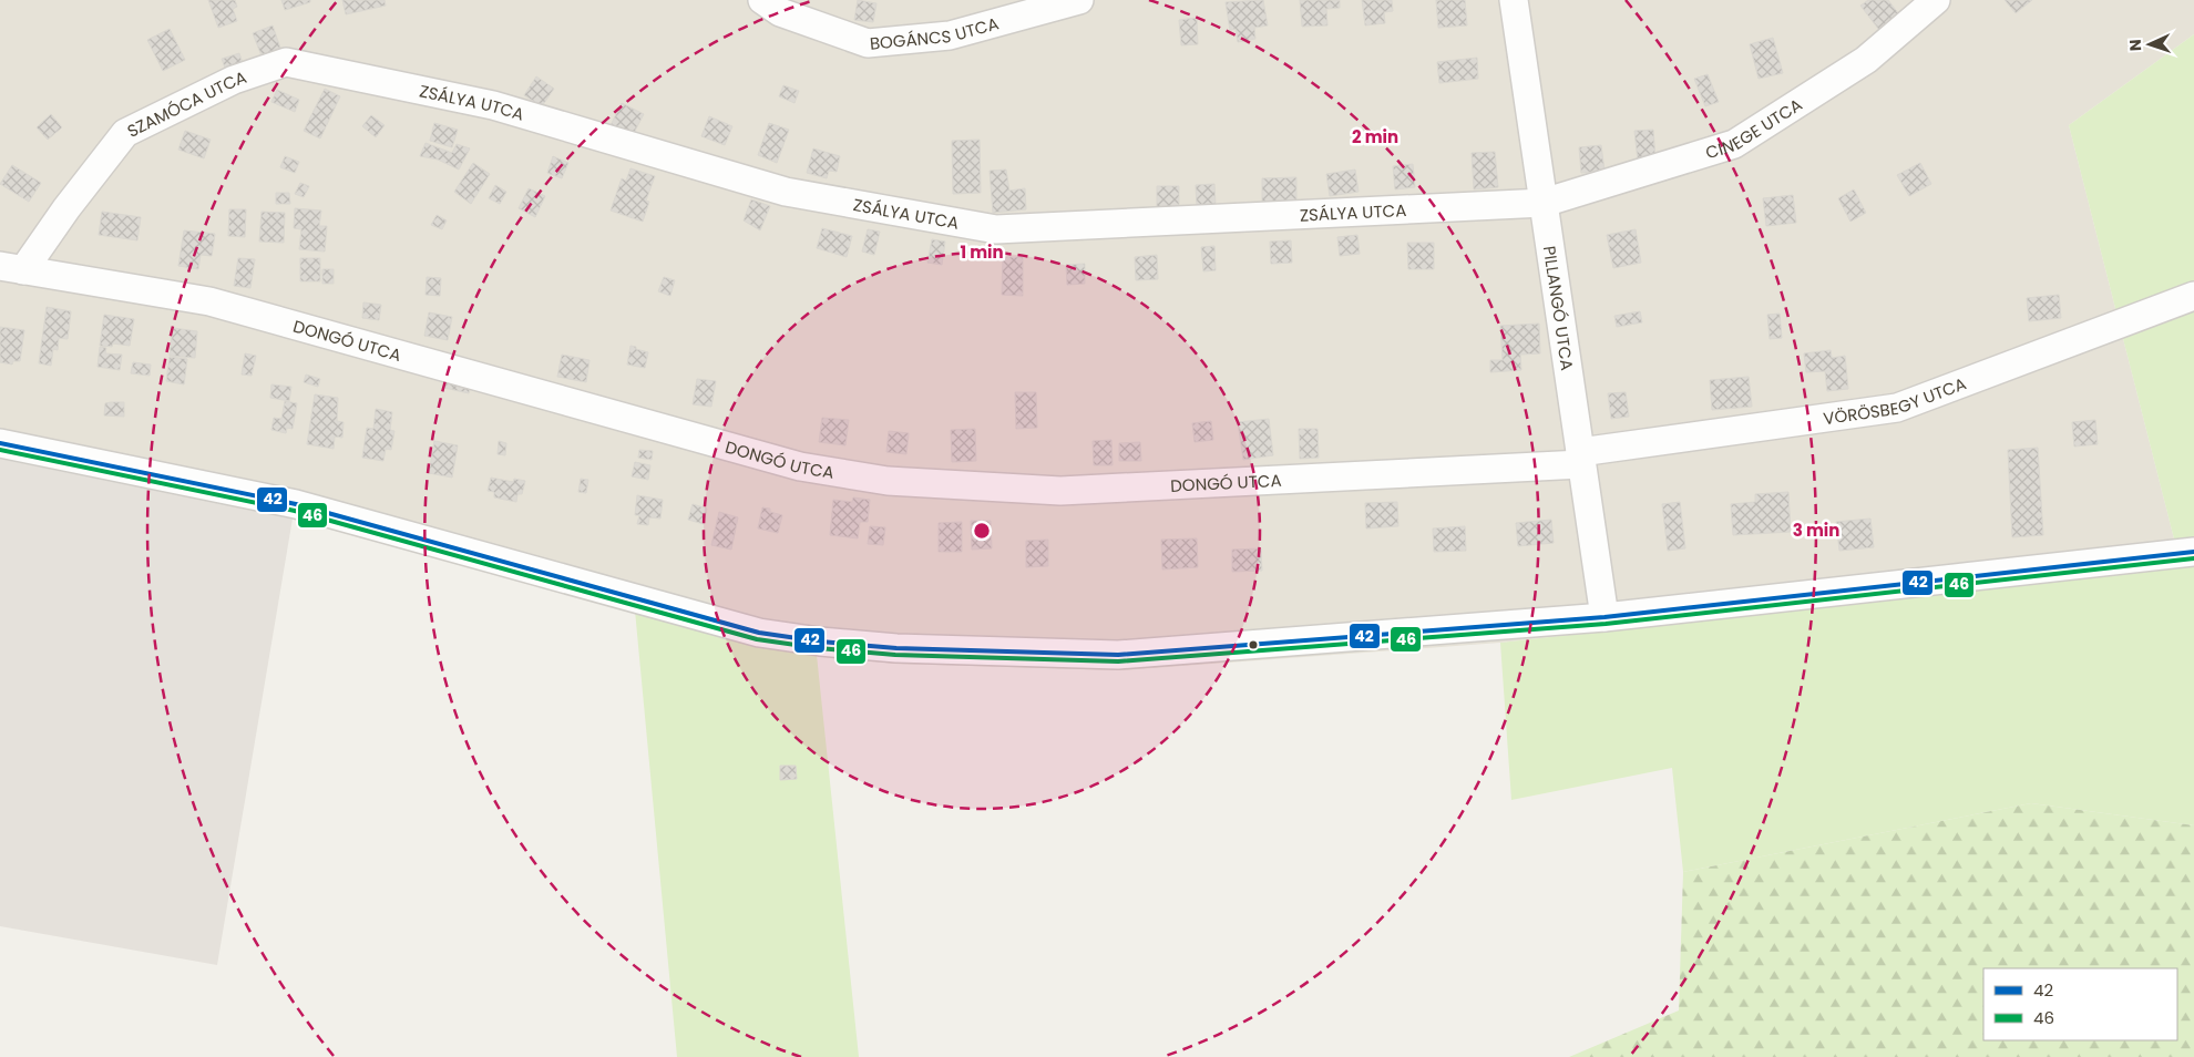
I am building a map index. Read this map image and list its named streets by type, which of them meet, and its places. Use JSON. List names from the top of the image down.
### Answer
{
  "streets": {
    "street": [
      "BOGÁNCS UTCA",
      "ZSÁLYA UTCA",
      "SZAMÓCA UTCA",
      "CINEGE UTCA",
      "PILLANGÓ UTCA",
      "DONGÓ UTCA",
      "VÖRÖSBEGY UTCA"
    ]
  },
  "crossings": [
    ["ZSÁLYA UTCA", "SZAMÓCA UTCA"],
    ["ZSÁLYA UTCA", "CINEGE UTCA"],
    ["ZSÁLYA UTCA", "PILLANGÓ UTCA"],
    ["SZAMÓCA UTCA", "DONGÓ UTCA"],
    ["CINEGE UTCA", "PILLANGÓ UTCA"],
    ["PILLANGÓ UTCA", "DONGÓ UTCA"],
    ["PILLANGÓ UTCA", "VÖRÖSBEGY UTCA"],
    ["DONGÓ UTCA", "VÖRÖSBEGY UTCA"]
  ],
  "lines": ["transit line 42", "transit line 46"],
  "legend": ["42", "46"],
  "north": "left",
  "rings": ["2 min", "1 min", "3 min"]
}
